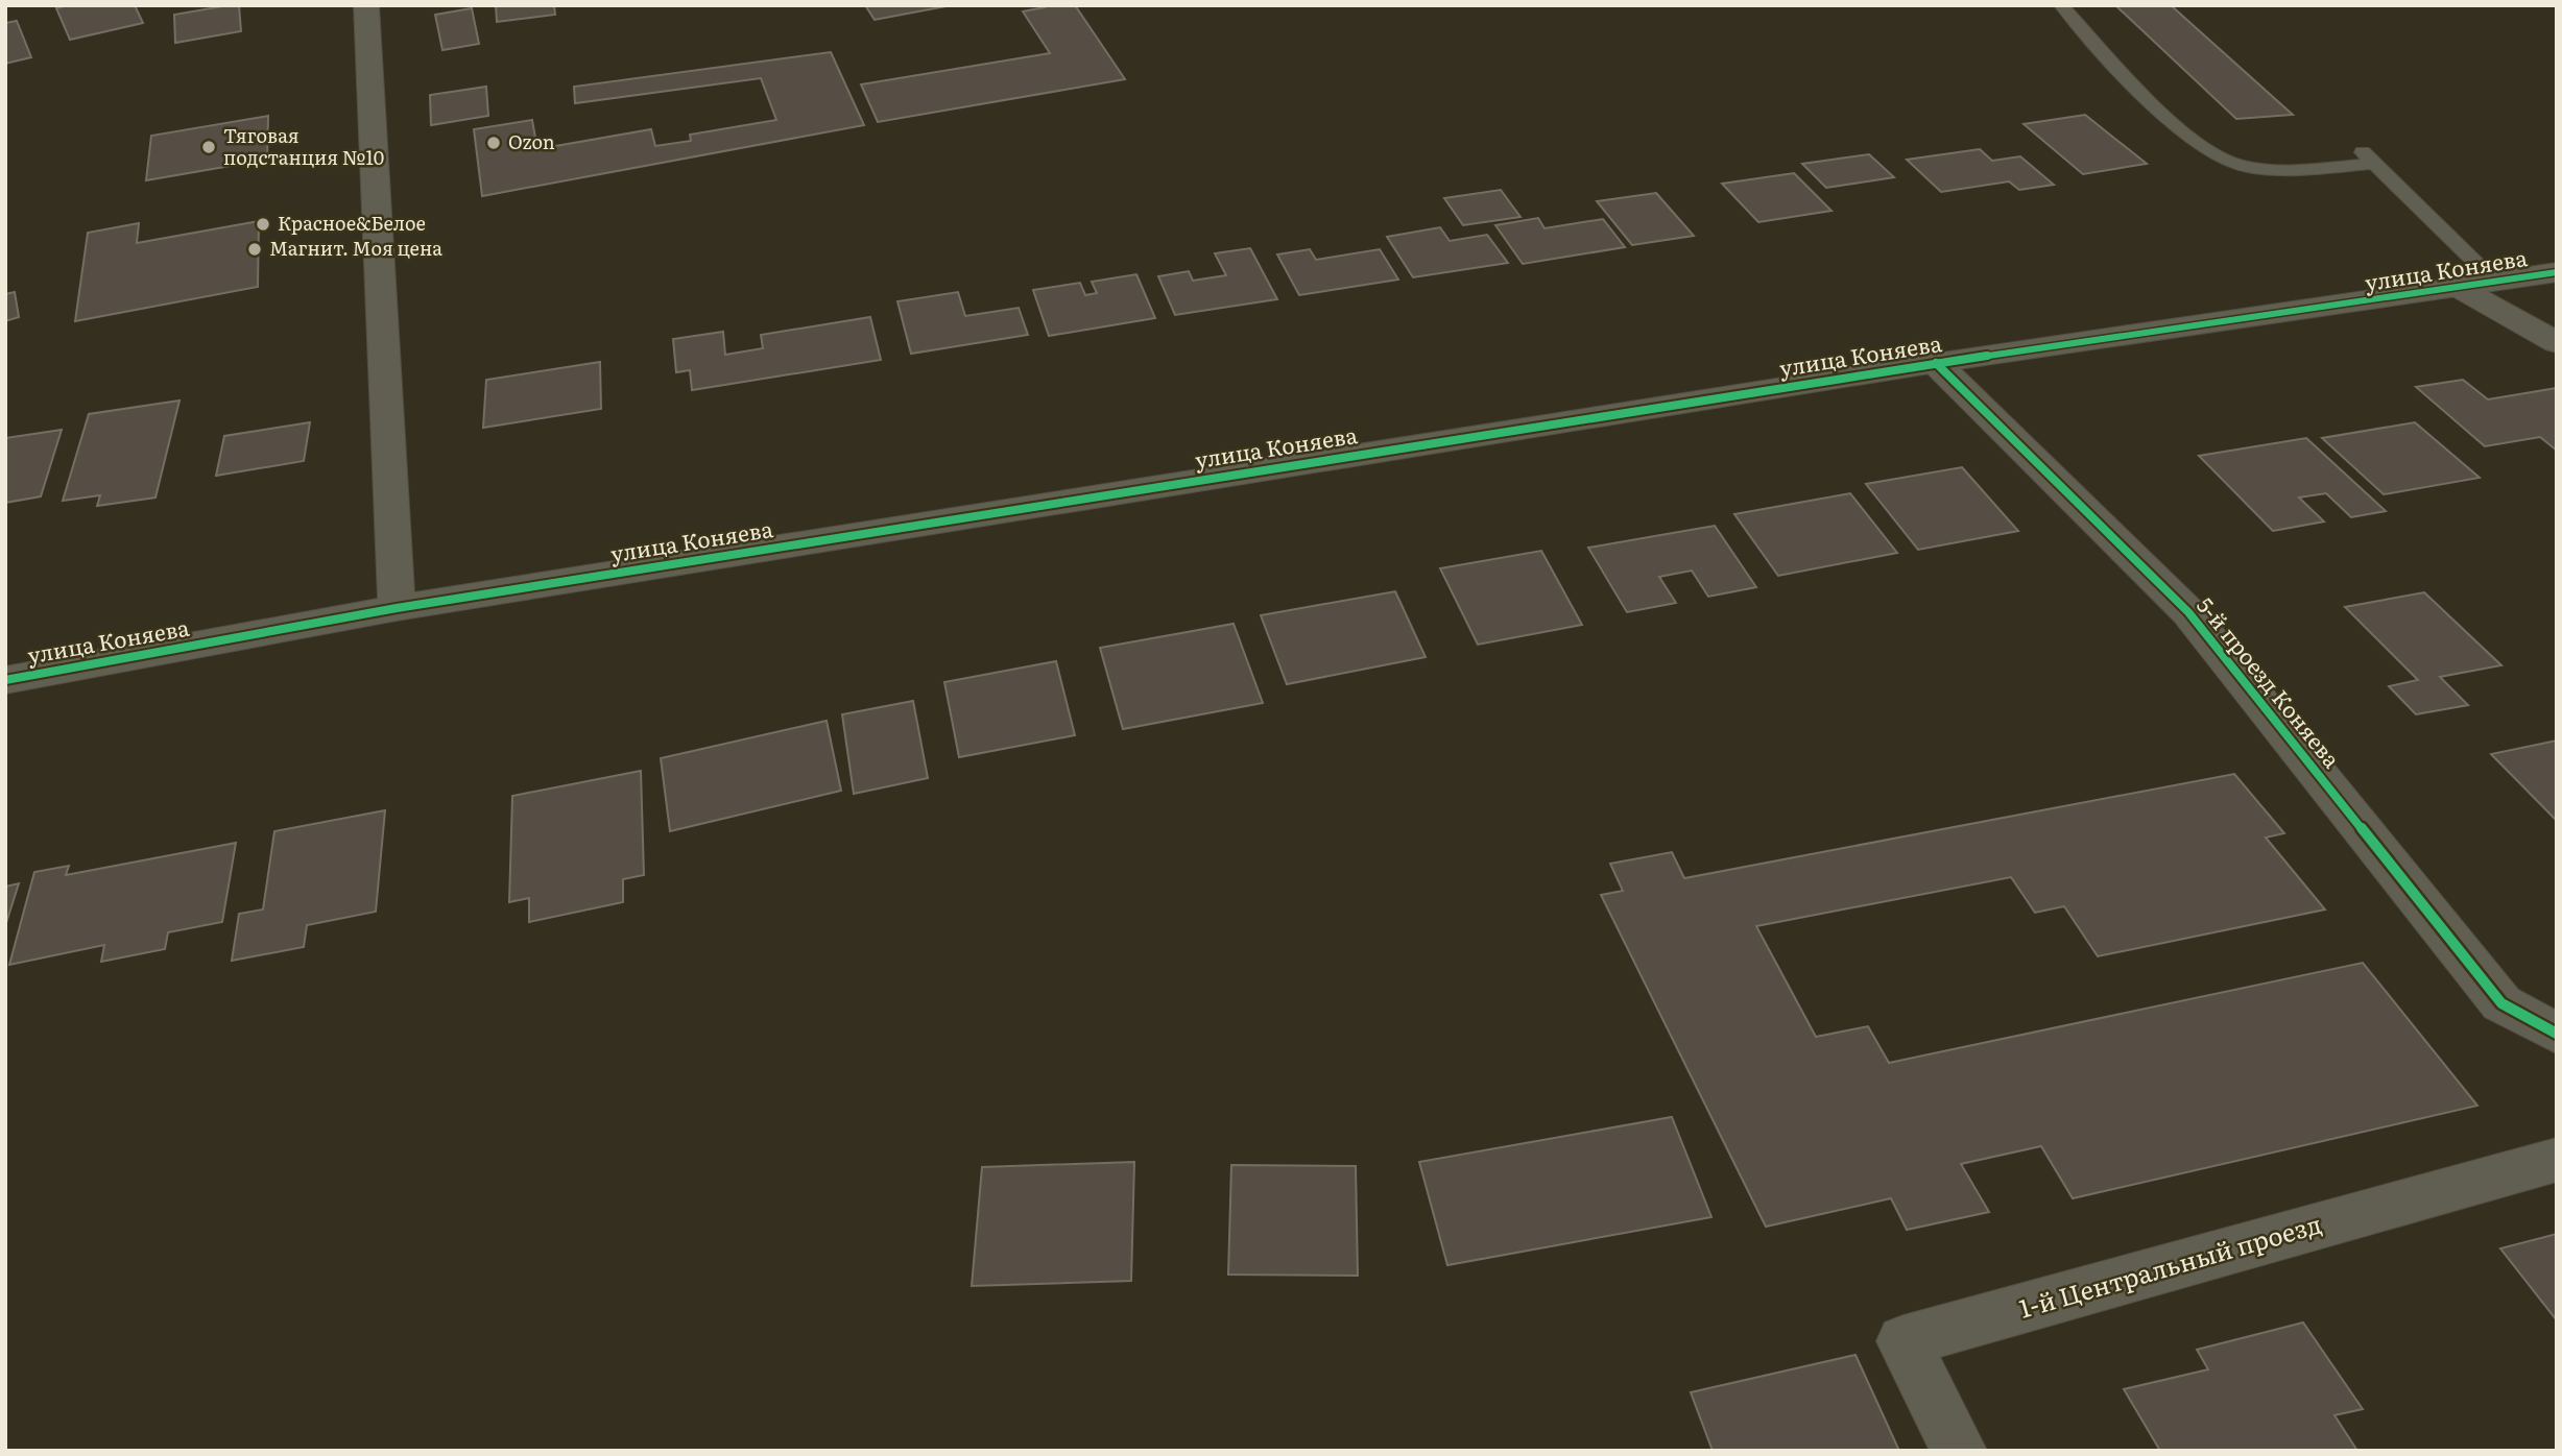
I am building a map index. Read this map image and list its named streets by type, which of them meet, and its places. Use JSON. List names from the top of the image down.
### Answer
{
  "streets": {
    "street": ["улица Коняева", "5-й проезд Коняева", "1-й Центральный проезд"]
  },
  "crossings": [
    ["улица Коняева", "5-й проезд Коняева"]
  ],
  "places": [
    "Ozon",
    "Тяговая подстанция №10",
    "Красное&Белое",
    "Магнит. Моя цена"
  ]
}
